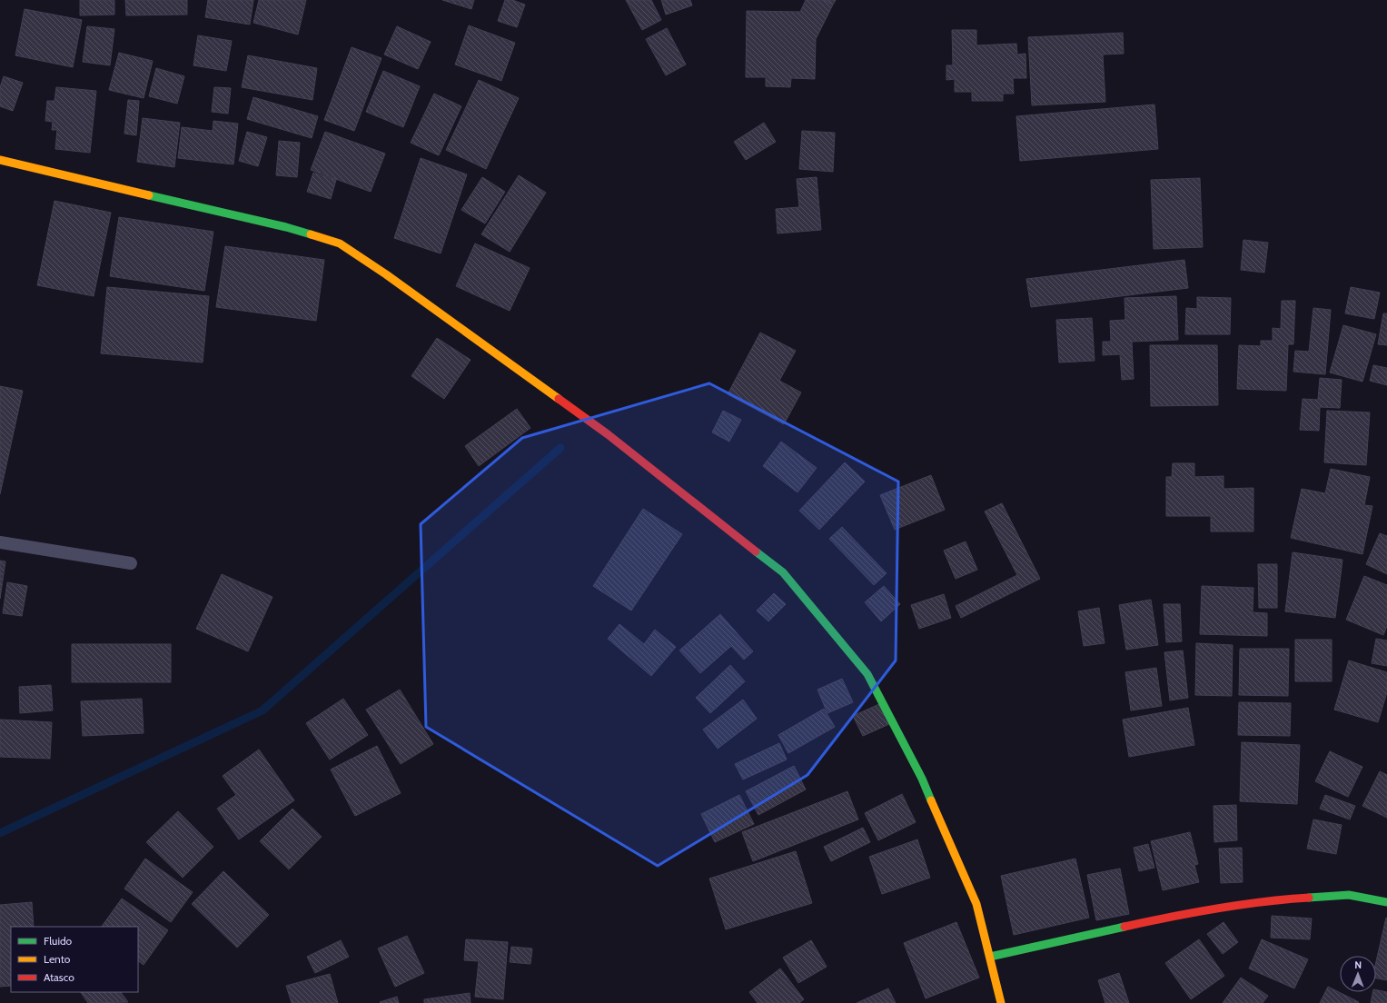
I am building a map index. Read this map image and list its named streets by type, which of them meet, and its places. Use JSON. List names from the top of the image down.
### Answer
{
  "legend": ["Fluido", "Lento", "Atasco"],
  "north": "top"
}
